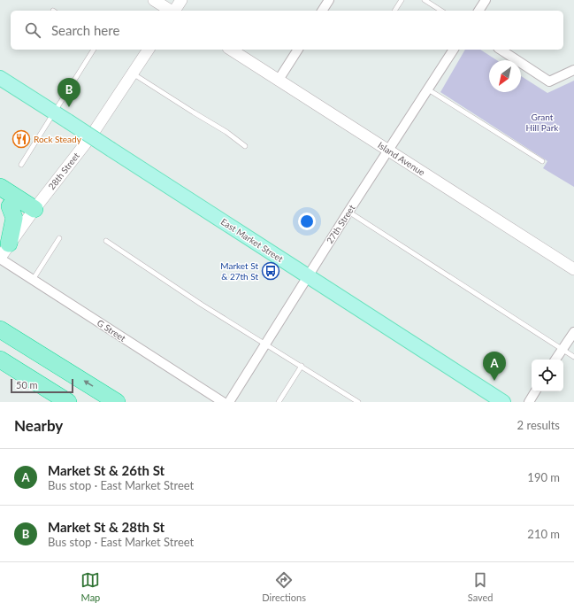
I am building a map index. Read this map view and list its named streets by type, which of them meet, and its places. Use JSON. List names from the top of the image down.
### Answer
{
  "streets": {
    "main road": ["East Market Street"],
    "street": [
      "Island Avenue",
      "28th Street",
      "27th Street",
      "G Street"
    ]
  },
  "crossings": [
    ["Island Avenue", "27th Street"],
    ["28th Street", "G Street"],
    ["27th Street", "East Market Street"]
  ],
  "parks": ["Grant Hill Park"],
  "places": {
    "restaurant": ["Rock Steady"],
    "bus stop": ["Market St & 27th St"]
  },
  "scale_bar": "50 m",
  "north": "bottom left",
  "page": {
    "search": "Search here",
    "pins": ["B", "A"],
    "scale": "50 m",
    "heading": ["Nearby", "2 results"],
    "list": [
      {
        "mark": "A",
        "name": "Market St & 26th St",
        "note": "Bus stop · East Market Street",
        "value": "190 m"
      },
      {
        "mark": "B",
        "name": "Market St & 28th St",
        "note": "Bus stop · East Market Street",
        "value": "210 m"
      }
    ],
    "nav": ["Map", "Directions", "Saved"]
  }
}
